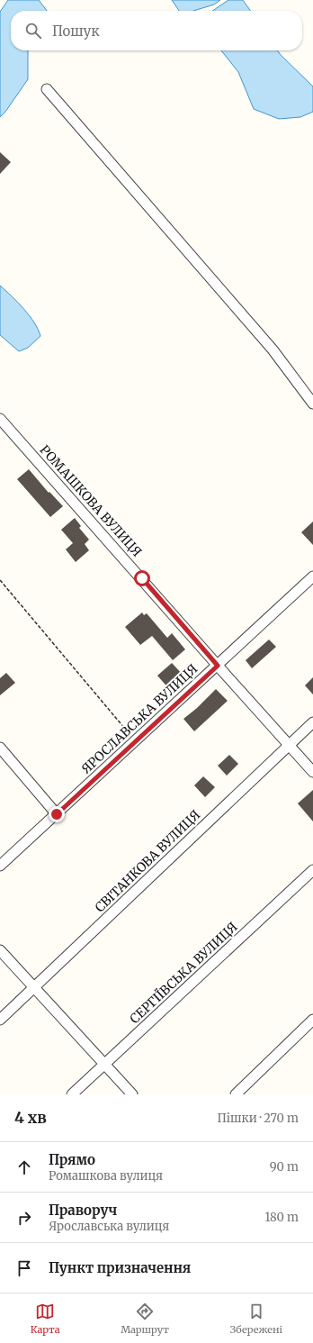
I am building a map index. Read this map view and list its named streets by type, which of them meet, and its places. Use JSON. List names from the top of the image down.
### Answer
{
  "streets": {
    "street": [
      "РОМАШКОВА ВУЛИЦЯ",
      "ЯРОСЛАВСЬКА ВУЛИЦЯ",
      "СВІТАНКОВА ВУЛИЦЯ",
      "СЕРГІЇВСЬКА ВУЛИЦЯ"
    ]
  },
  "crossings": [
    ["РОМАШКОВА ВУЛИЦЯ", "ЯРОСЛАВСЬКА ВУЛИЦЯ"],
    ["РОМАШКОВА ВУЛИЦЯ", "СВІТАНКОВА ВУЛИЦЯ"]
  ],
  "page": {
    "search": "Пошук",
    "heading": ["4 хв", "Пішки · 270 m"],
    "list": [
      ["Прямо", "Ромашкова вулиця", "90 m"],
      ["Праворуч", "Ярославська вулиця", "180 m"],
      "Пункт призначення"
    ],
    "nav": ["Карта", "Маршрут", "Збережені"]
  }
}
